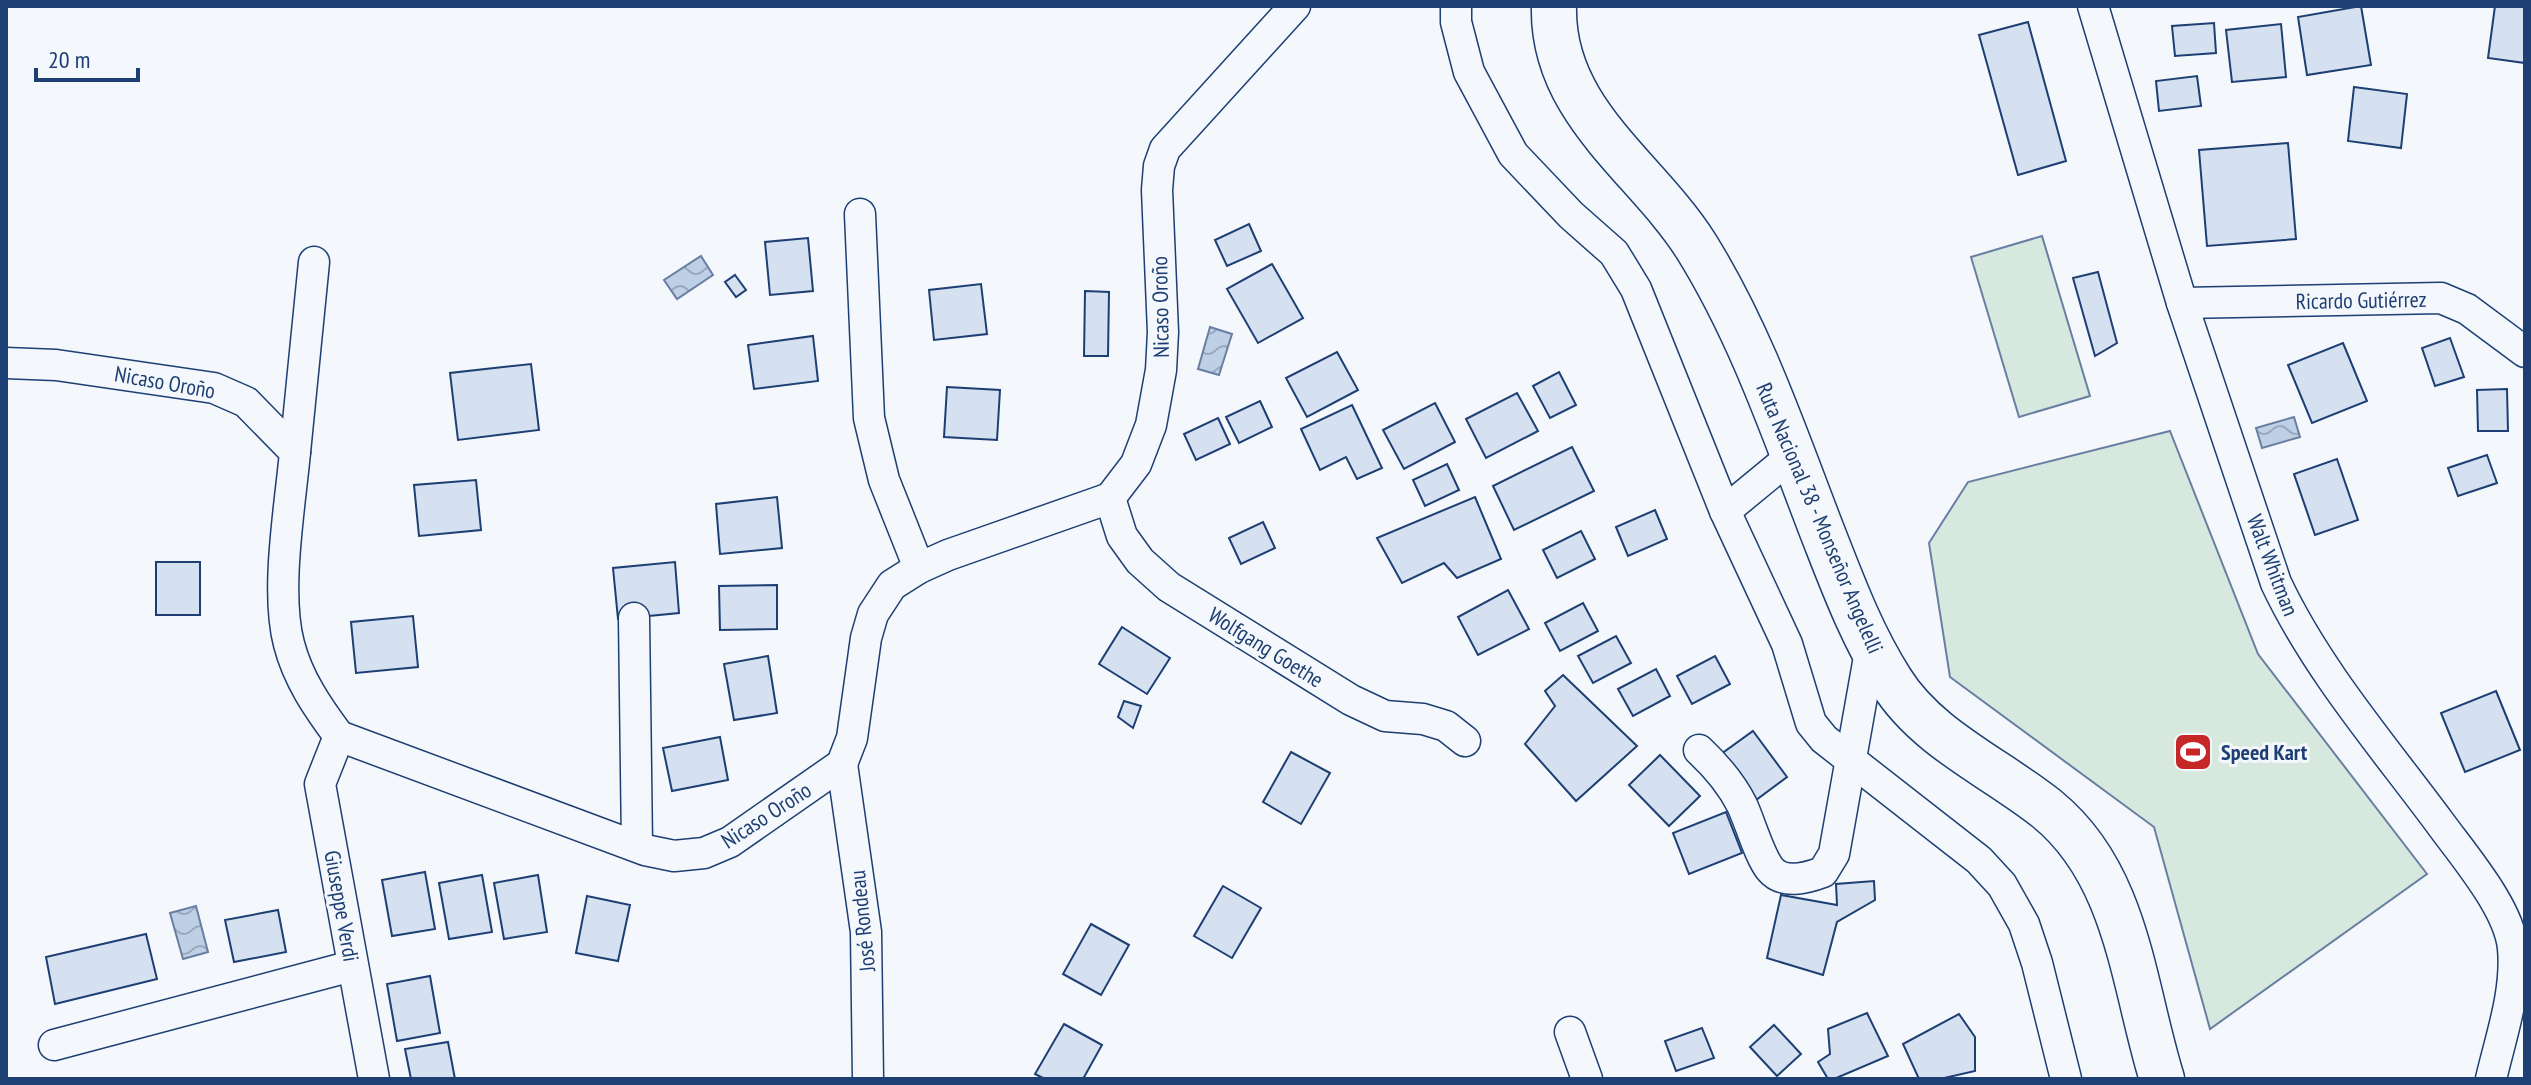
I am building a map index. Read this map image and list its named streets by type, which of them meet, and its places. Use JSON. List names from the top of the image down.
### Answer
{
  "streets": {
    "main road": ["Ruta Nacional 38 - Monseñor Angelelli"],
    "street": [
      "Ricardo Gutiérrez",
      "Nicaso Oroño",
      "Walt Whitman",
      "Wolfgang Goethe",
      "Giuseppe Verdi",
      "José Rondeau"
    ]
  },
  "crossings": [
    ["Ricardo Gutiérrez", "Walt Whitman"],
    ["Nicaso Oroño", "Wolfgang Goethe"],
    ["Nicaso Oroño", "Giuseppe Verdi"],
    ["Nicaso Oroño", "José Rondeau"]
  ],
  "places": {
    "sports": ["Speed Kart"]
  },
  "scale_bar": "20 m"
}
